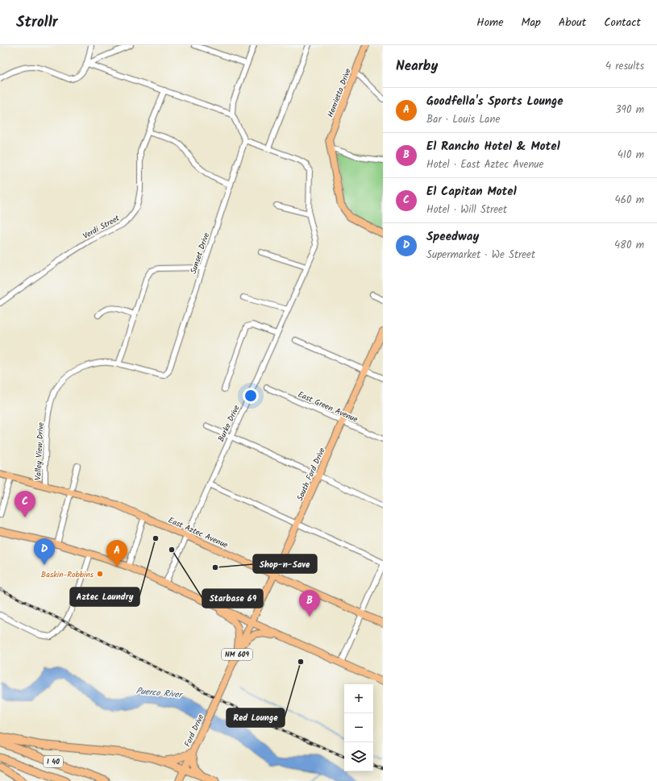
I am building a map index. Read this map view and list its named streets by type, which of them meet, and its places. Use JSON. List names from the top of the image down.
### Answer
{
  "streets": {
    "highway": ["I 40"],
    "main road": [
      "Henrietta Drive",
      "South Ford Drive",
      "East Aztec Avenue",
      "NM 609",
      "Ford Drive"
    ],
    "street": [
      "Verdi Street",
      "Sunset Drive",
      "East Green Avenue",
      "Burke Drive",
      "Valley View Drive"
    ]
  },
  "crossings": [
    ["Sunset Drive", "Burke Drive"],
    ["Sunset Drive", "Valley View Drive"],
    ["East Green Avenue", "South Ford Drive"],
    ["Burke Drive", "East Aztec Avenue"],
    ["Valley View Drive", "East Aztec Avenue"],
    ["South Ford Drive", "East Aztec Avenue"],
    ["South Ford Drive", "NM 609"],
    ["NM 609", "Ford Drive"]
  ],
  "water": ["Puerco River"],
  "places": [
    "Aztec Laundry",
    "Starbase 69",
    "Shop-n-Save",
    "Baskin-Robbins",
    "Red Lounge"
  ],
  "page": {
    "header": "Strollr",
    "nav": [
      "Home",
      "Map",
      "About",
      "Contact"
    ],
    "heading": ["Nearby", "4 results"],
    "list": [
      {
        "mark": "A",
        "name": "Goodfella's Sports Lounge",
        "note": "Bar · Louis Lane",
        "value": "390 m"
      },
      {
        "mark": "B",
        "name": "El Rancho Hotel & Motel",
        "note": "Hotel · East Aztec Avenue",
        "value": "410 m"
      },
      {
        "mark": "C",
        "name": "El Capitan Motel",
        "note": "Hotel · Will Street",
        "value": "460 m"
      },
      {
        "mark": "D",
        "name": "Speedway",
        "note": "Supermarket · We Street",
        "value": "480 m"
      }
    ],
    "pins": [
      "C",
      "D",
      "A",
      "B"
    ],
    "map_buttons": ["+", "−"]
  }
}
